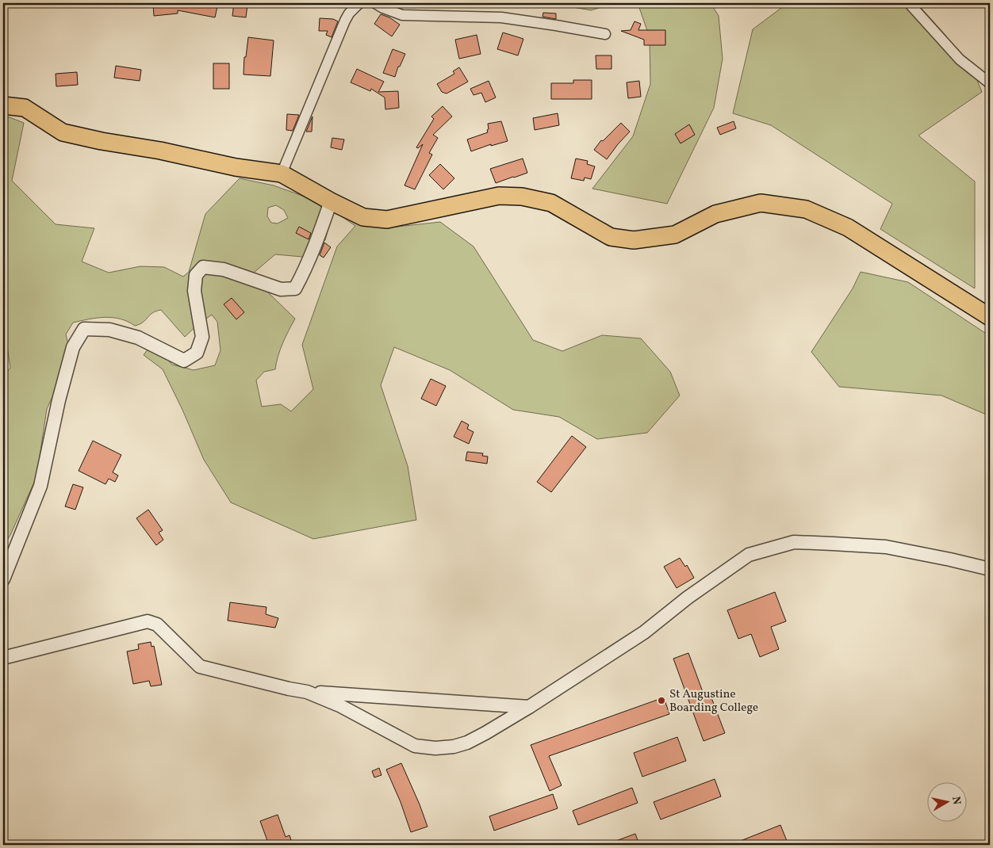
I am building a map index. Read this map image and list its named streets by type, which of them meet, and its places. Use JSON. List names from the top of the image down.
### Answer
{
  "places": ["St Augustine Boarding College"],
  "north": "right"
}
